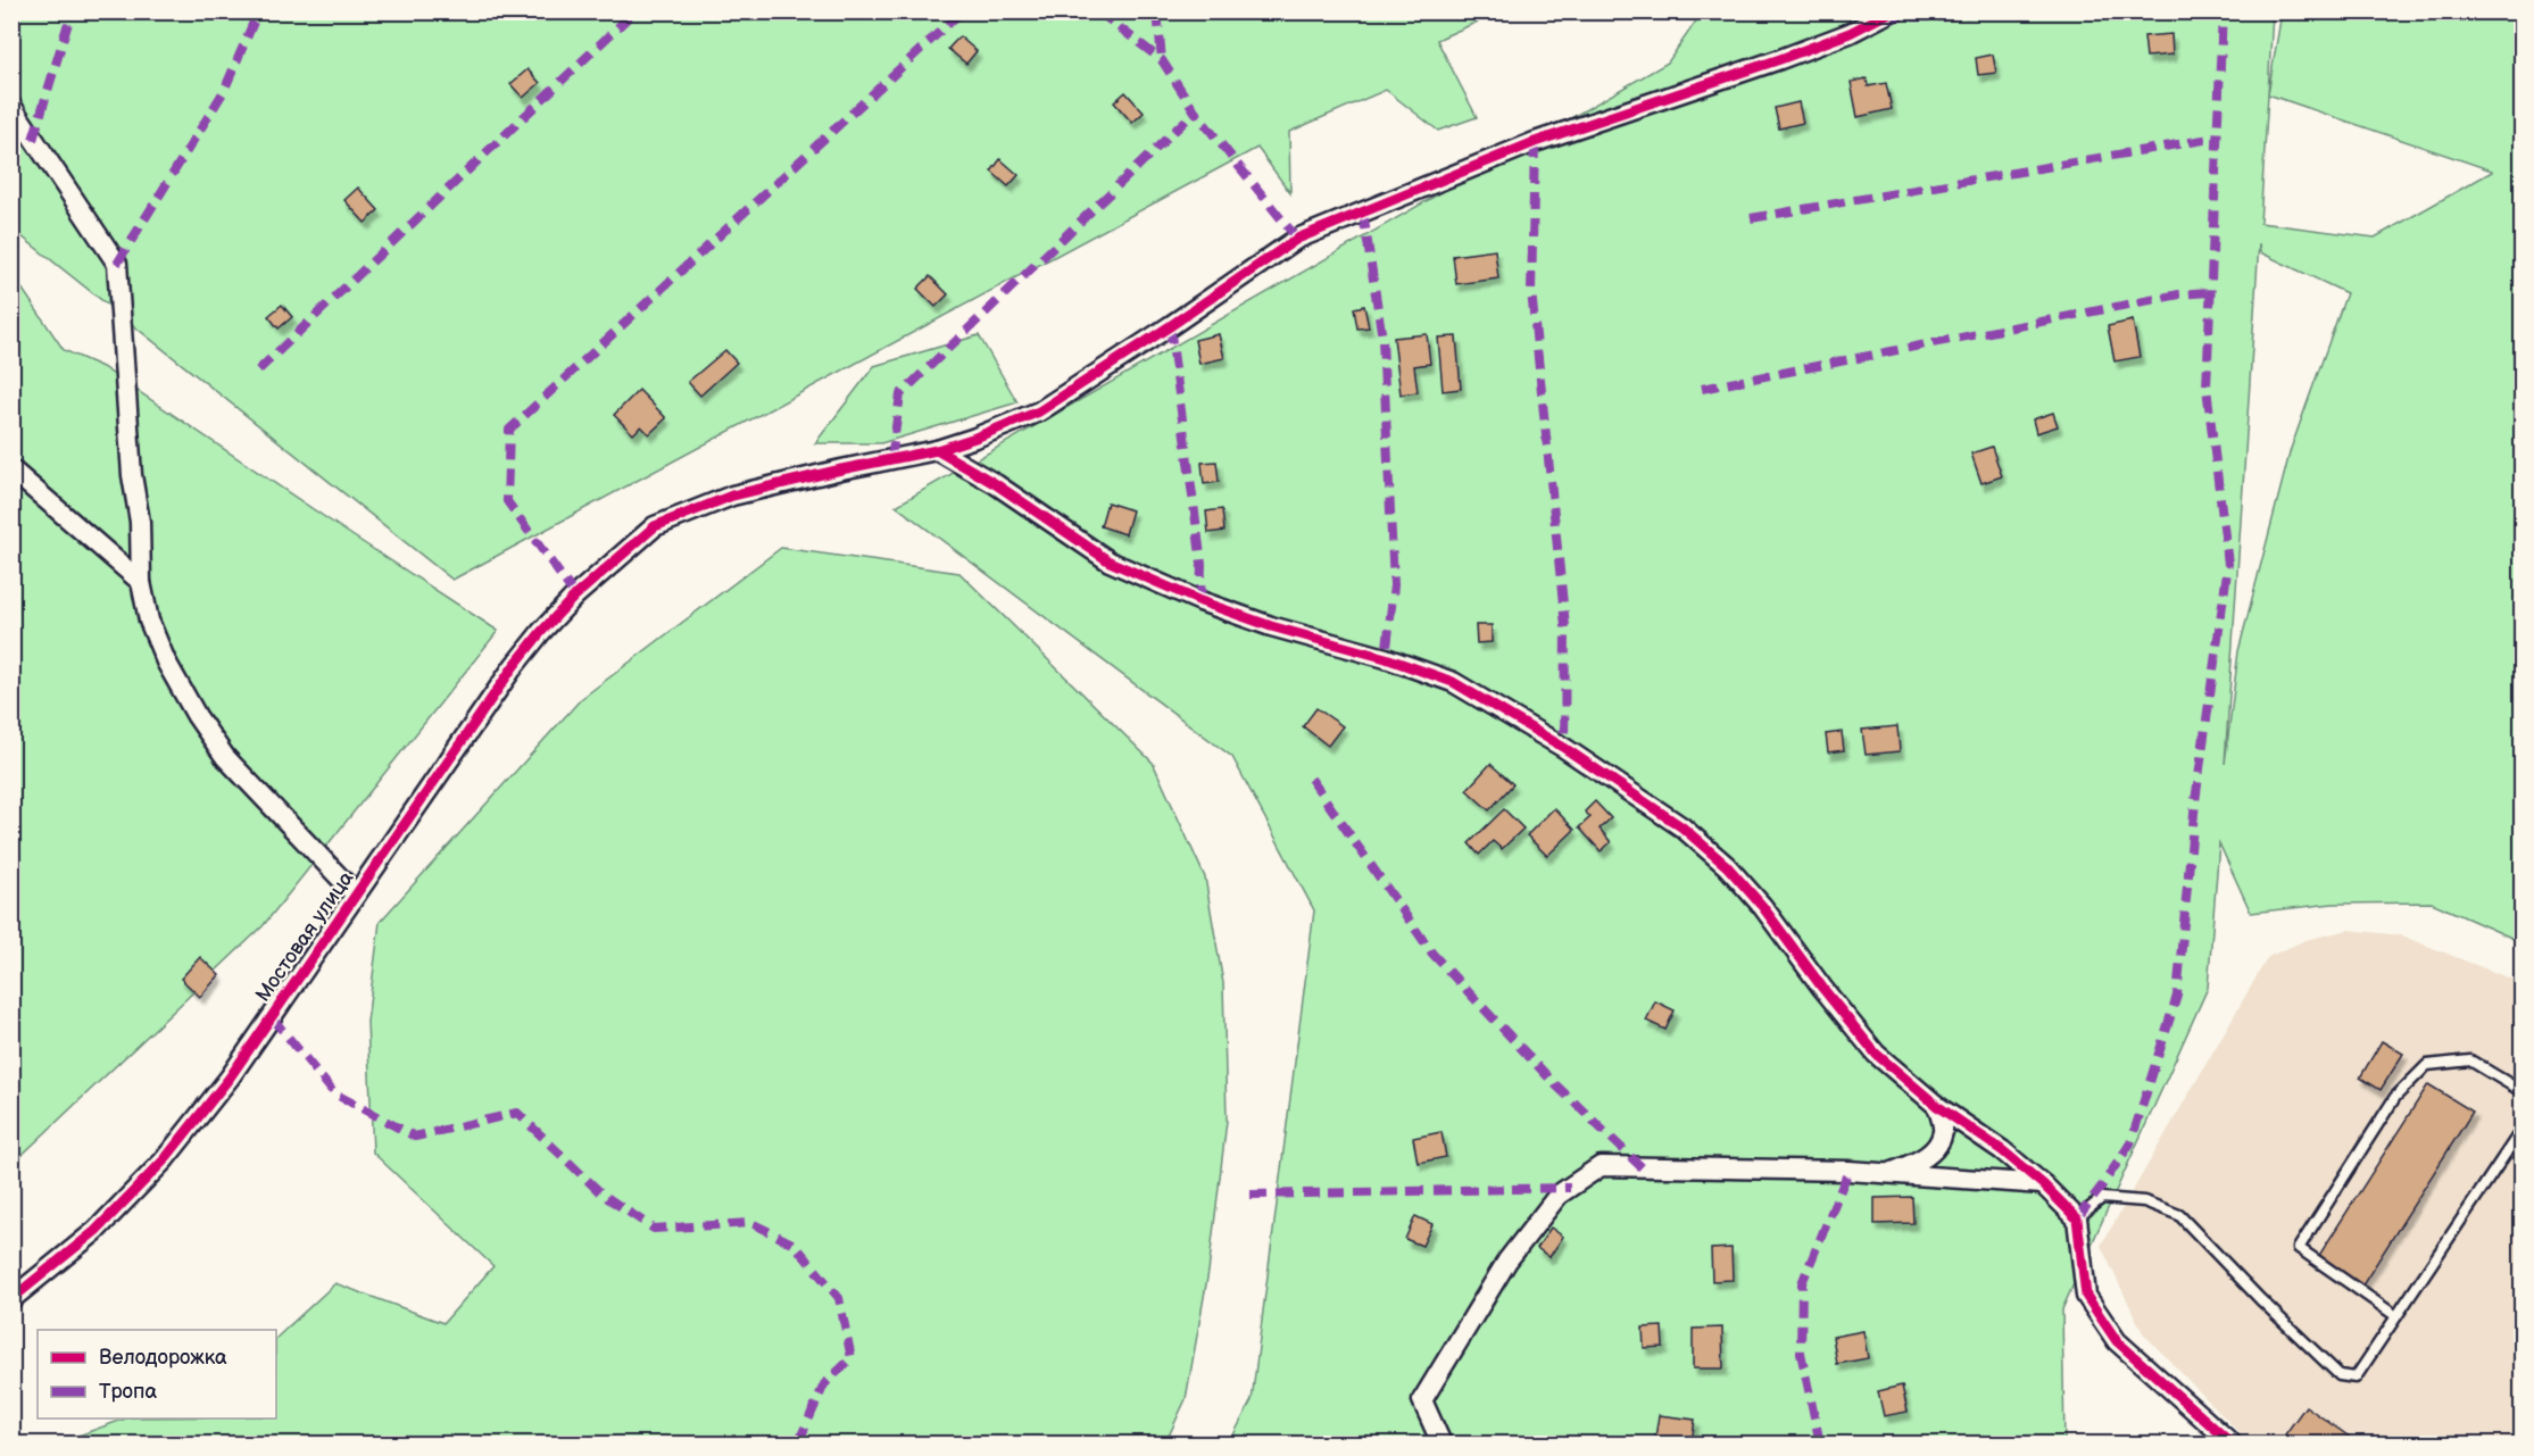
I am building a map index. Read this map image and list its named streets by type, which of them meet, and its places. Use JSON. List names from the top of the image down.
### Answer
{
  "streets": {
    "street": ["Мостовая улица"]
  },
  "legend": ["Велодорожка", "Тропа"]
}
